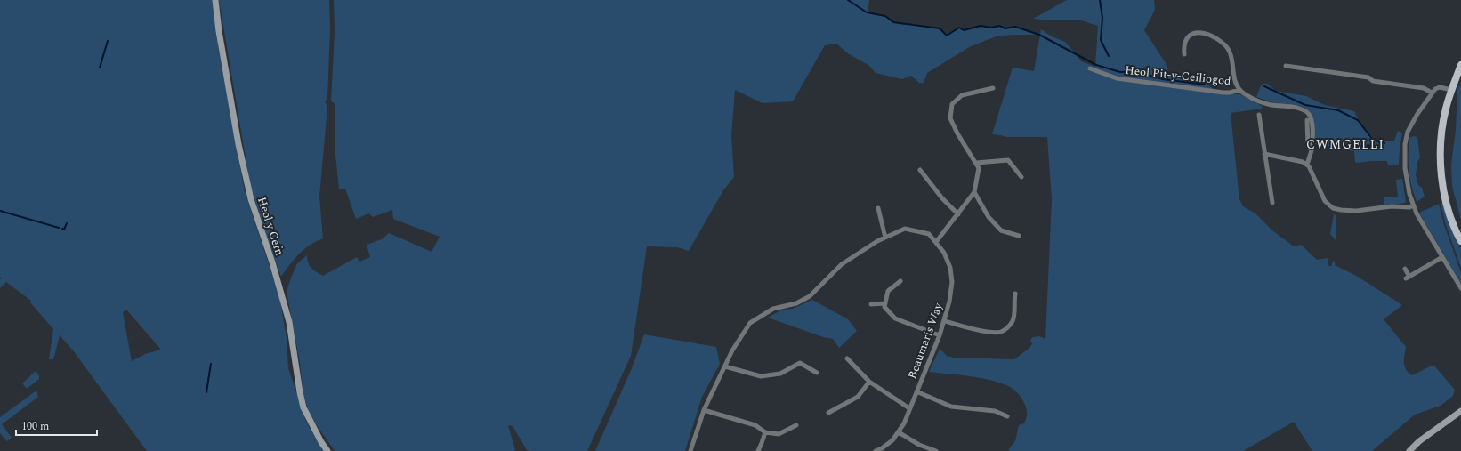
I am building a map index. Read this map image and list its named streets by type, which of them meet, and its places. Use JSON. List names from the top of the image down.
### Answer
{
  "streets": {
    "street": ["Heol Pit-y-Ceiliogod", "Heol y Cefn", "Beaumaris Way"]
  },
  "districts": ["CWMGELLI"],
  "scale_bar": "100 m"
}
